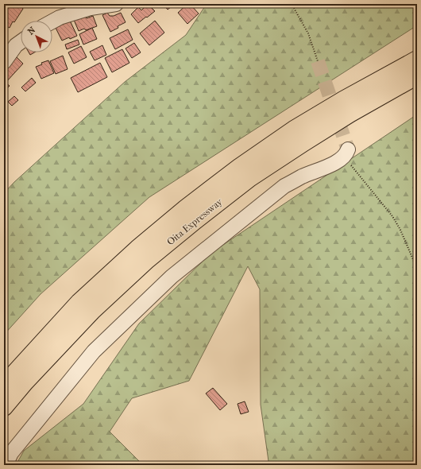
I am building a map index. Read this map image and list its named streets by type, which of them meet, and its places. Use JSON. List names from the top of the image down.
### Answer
{
  "streets": {
    "highway": ["Oita Expressway"]
  },
  "north": "top left"
}
